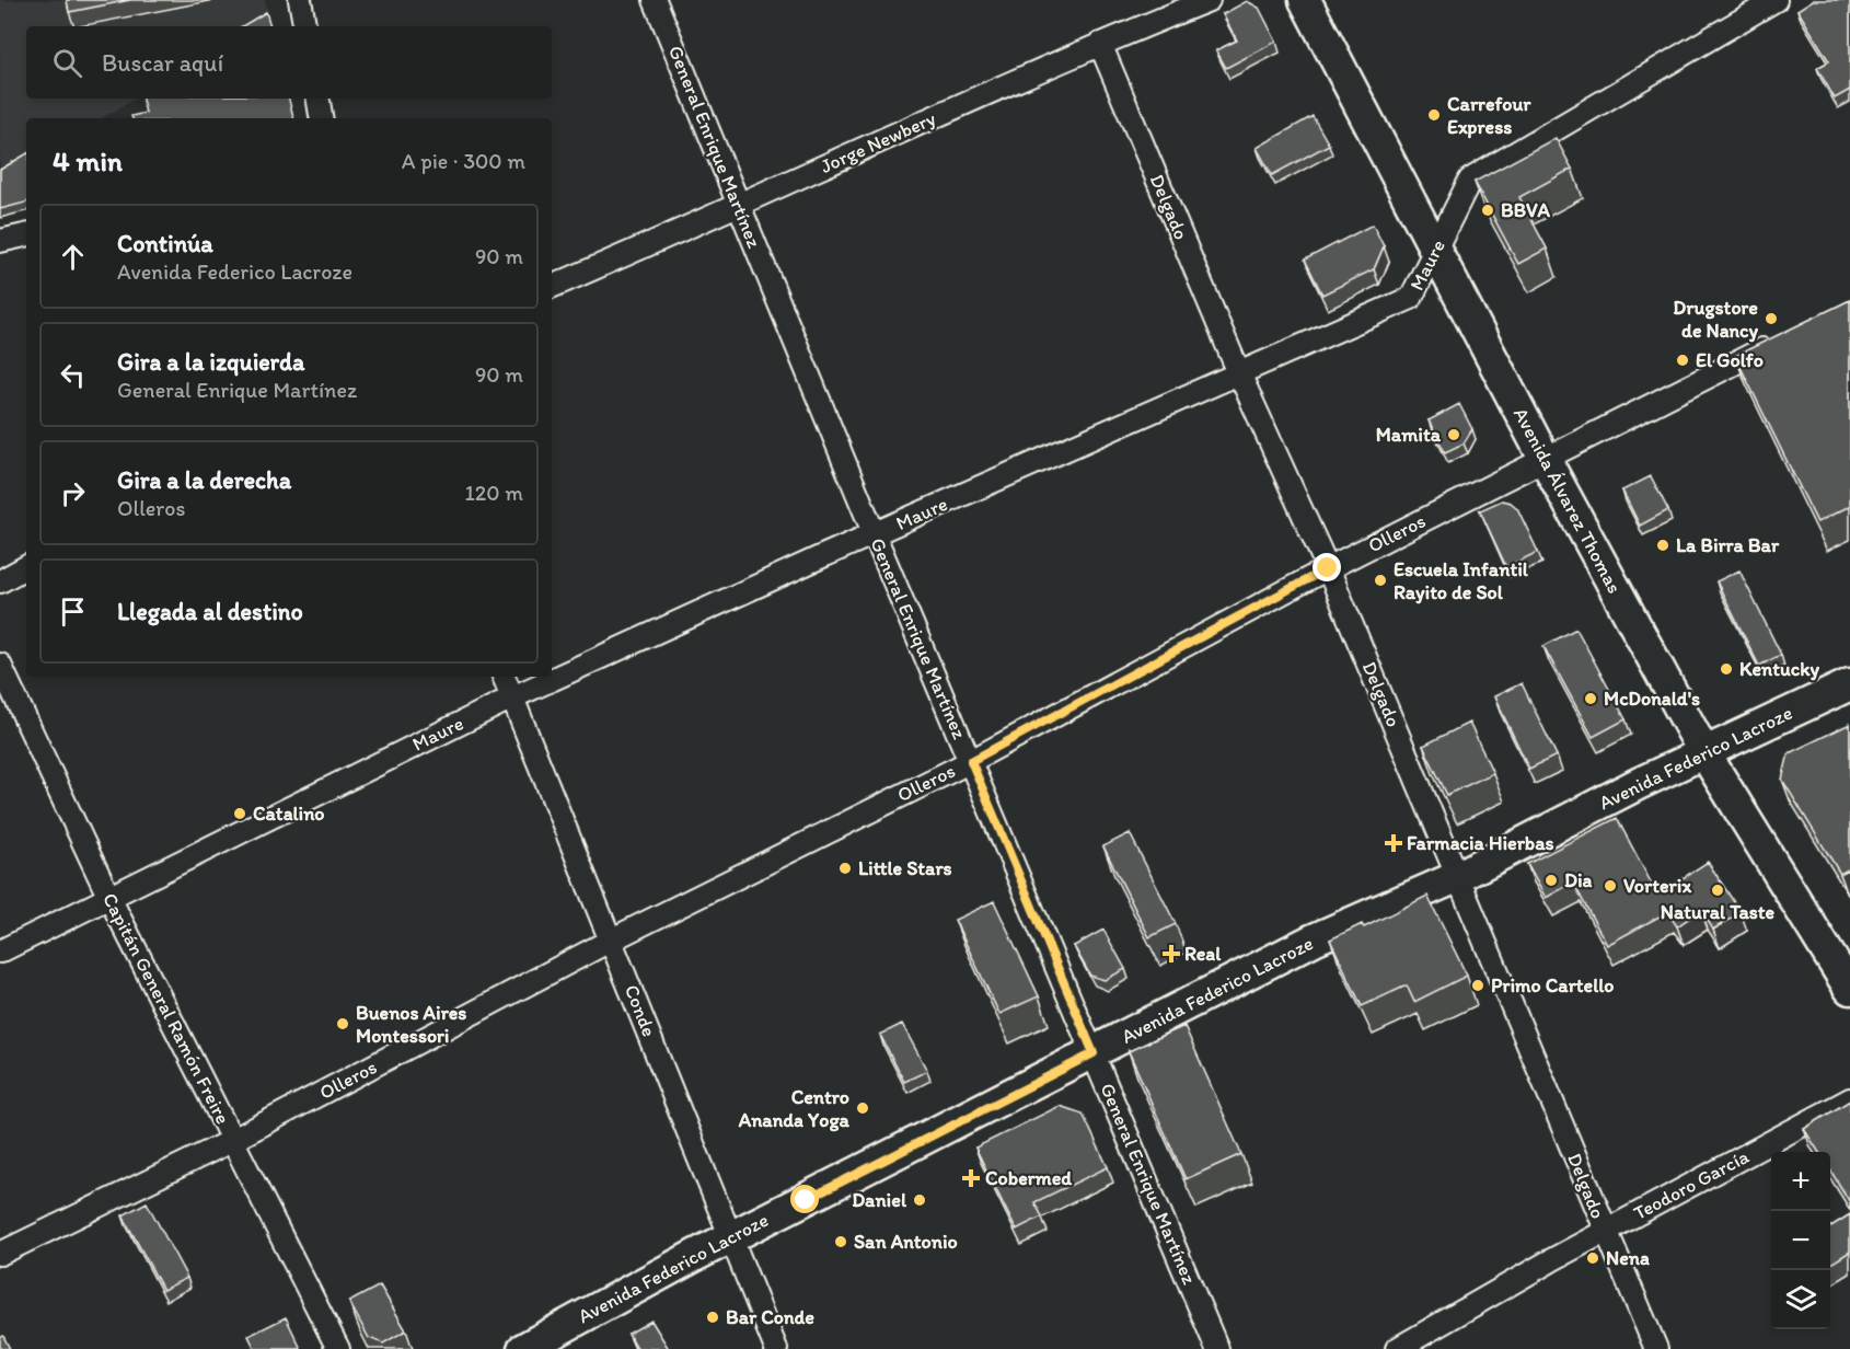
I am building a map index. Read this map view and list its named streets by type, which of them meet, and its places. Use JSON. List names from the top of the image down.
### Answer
{
  "streets": {
    "main road": ["Avenida Álvarez Thomas", "Avenida Federico Lacroze"],
    "street": [
      "Jorge Newbery",
      "General Enrique Martínez",
      "Delgado",
      "Maure",
      "Olleros",
      "Capitán General Ramón Freire",
      "Conde",
      "Teodoro García"
    ]
  },
  "crossings": [
    ["Jorge Newbery", "General Enrique Martínez"],
    ["Jorge Newbery", "Delgado"],
    ["General Enrique Martínez", "Maure"],
    ["General Enrique Martínez", "Olleros"],
    ["General Enrique Martínez", "Avenida Federico Lacroze"],
    ["Delgado", "Maure"],
    ["Delgado", "Olleros"],
    ["Delgado", "Avenida Federico Lacroze"],
    ["Delgado", "Teodoro García"],
    ["Maure", "Avenida Álvarez Thomas"],
    ["Maure", "Capitán General Ramón Freire"],
    ["Maure", "Conde"],
    ["Avenida Álvarez Thomas", "Olleros"],
    ["Avenida Álvarez Thomas", "Avenida Federico Lacroze"],
    ["Olleros", "Capitán General Ramón Freire"],
    ["Olleros", "Conde"],
    ["Avenida Federico Lacroze", "Conde"]
  ],
  "places": {
    "other": [
      "Carrefour Express",
      "BBVA",
      "Drugstore de Nancy",
      "El Golfo",
      "Mamita",
      "La Birra Bar",
      "Escuela Infantil Rayito de Sol",
      "Kentucky",
      "McDonald's",
      "Catalino",
      "Little Stars",
      "Dia",
      "Vorterix",
      "Natural Taste",
      "Primo Cartello",
      "Buenos Aires Montessori",
      "Centro Ananda Yoga",
      "Daniel",
      "San Antonio",
      "Nena",
      "Bar Conde"
    ],
    "health": ["Farmacia Hierbas", "Real", "Cobermed"]
  },
  "page": {
    "search": "Buscar aquí",
    "heading": ["4 min", "A pie · 300 m"],
    "list": [
      ["Continúa", "Avenida Federico Lacroze", "90 m"],
      ["Gira a la izquierda", "General Enrique Martínez", "90 m"],
      ["Gira a la derecha", "Olleros", "120 m"],
      "Llegada al destino"
    ],
    "map_buttons": ["+", "−"]
  }
}
